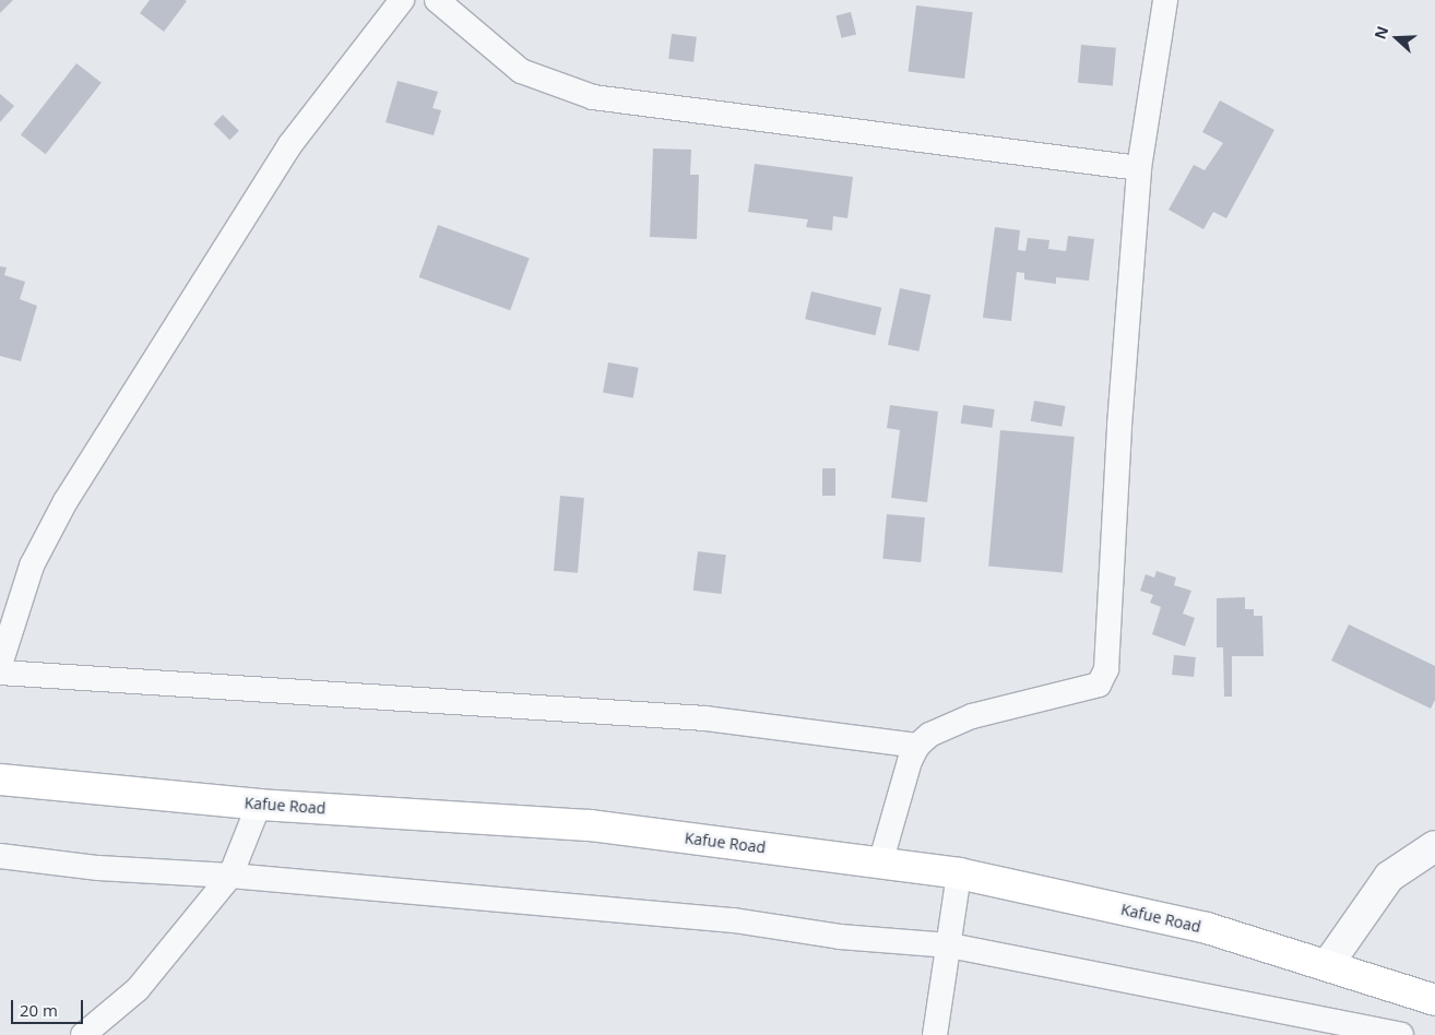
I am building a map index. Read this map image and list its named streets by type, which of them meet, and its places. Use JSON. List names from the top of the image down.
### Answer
{
  "streets": {
    "highway": ["Kafue Road"]
  },
  "scale_bar": "20 m",
  "north": "left"
}
